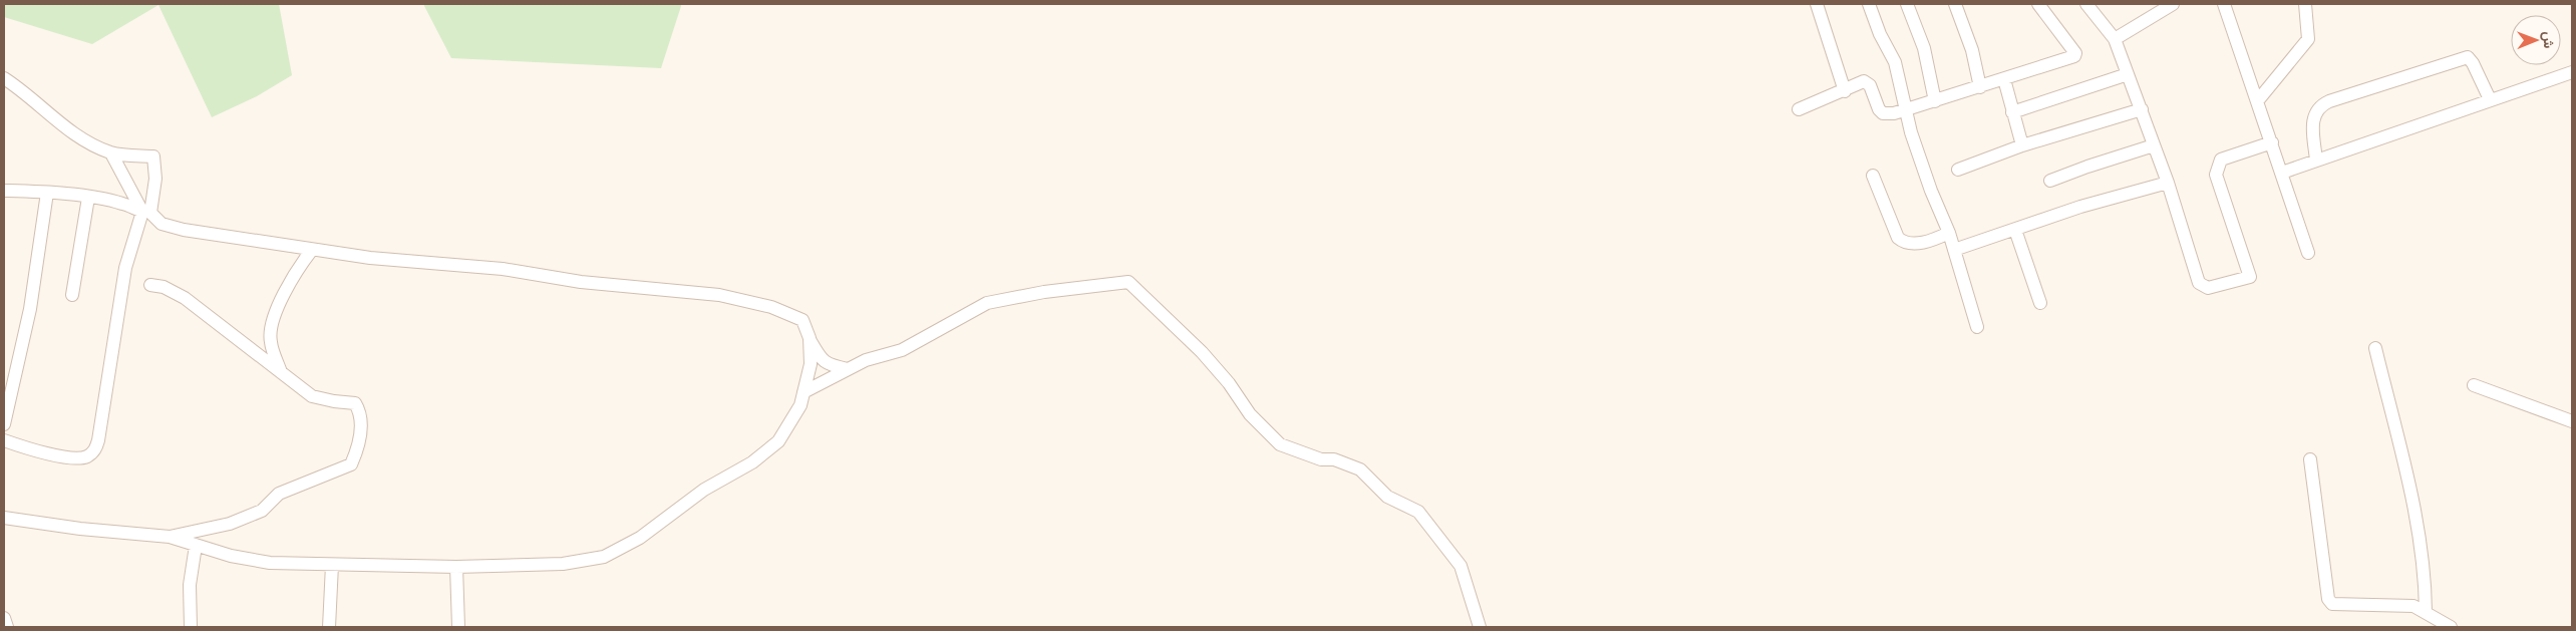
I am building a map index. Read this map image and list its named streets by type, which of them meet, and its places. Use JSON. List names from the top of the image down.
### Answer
{
  "north": "right"
}
